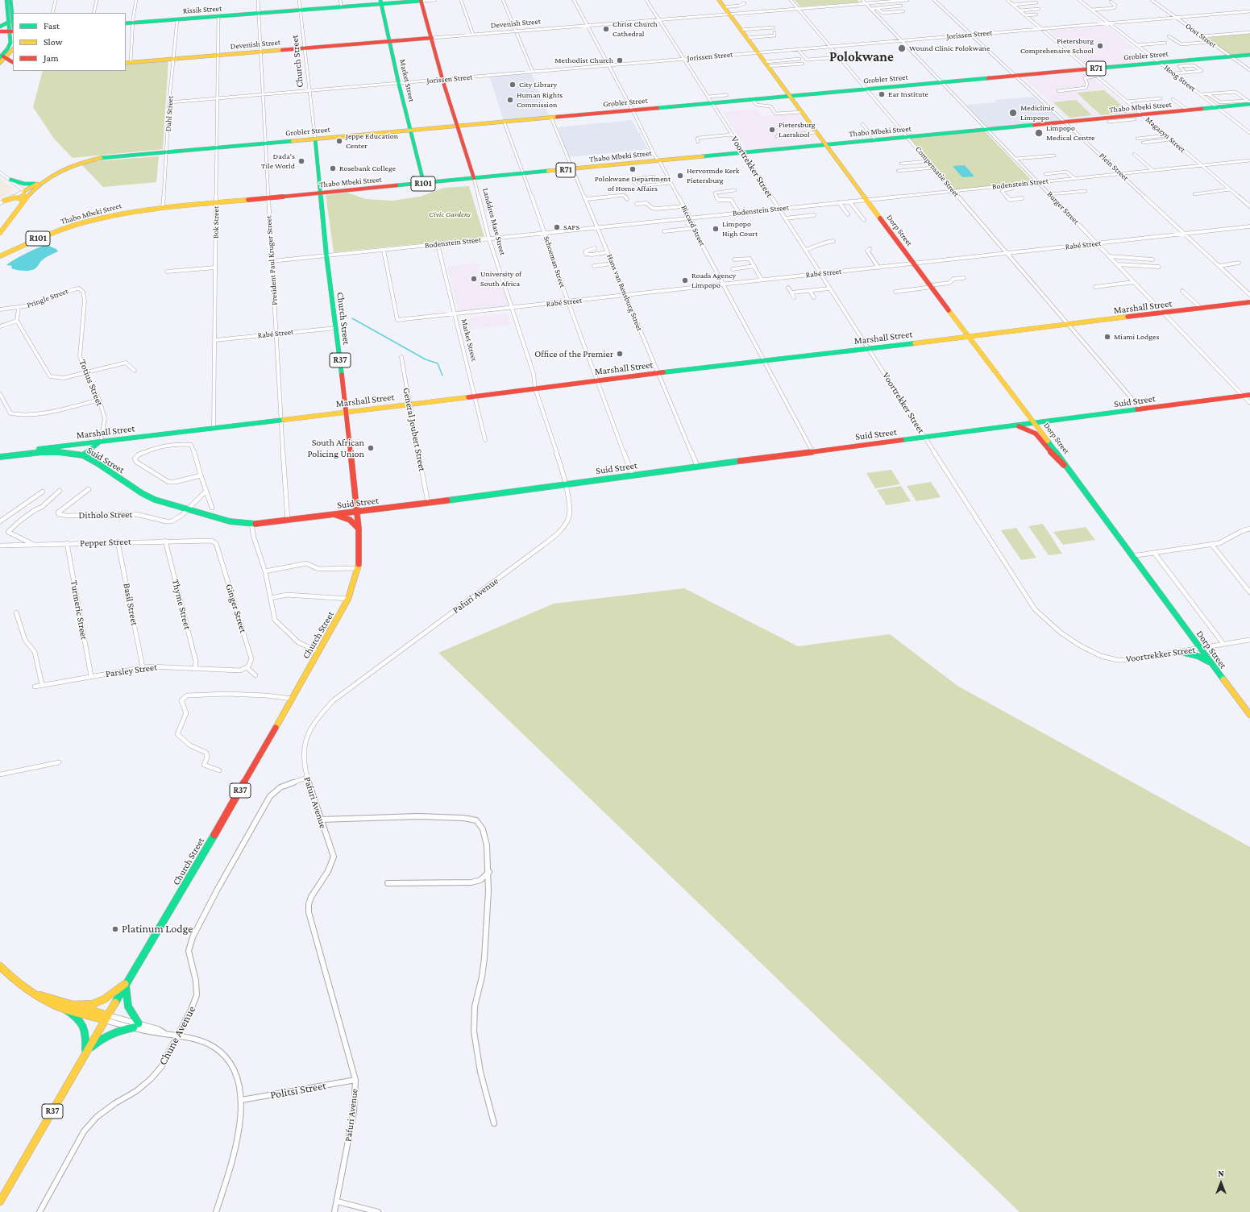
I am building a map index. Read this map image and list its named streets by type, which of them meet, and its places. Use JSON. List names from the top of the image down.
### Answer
{
  "streets": {
    "main road": [
      "Rissik Street",
      "Devenish Street",
      "Grobler Street",
      "Church Street",
      "R71",
      "Market Street",
      "Thabo Mbeki Street",
      "R101",
      "Landdros Mare Street",
      "Dorp Street",
      "Marshall Street",
      "R37",
      "Suid Street"
    ],
    "street": [
      "Jorissen Street",
      "Oost Street",
      "Hoog Street",
      "Dahl Street",
      "Magazyn Street",
      "Voortrekker Street",
      "Plein Street",
      "Compensatie Street",
      "Bodenstein Street",
      "Burger Street",
      "Bok Street",
      "Biccard Street",
      "Rabé Street",
      "President Paul Kruger Street",
      "Schoeman Street",
      "Hans van Rensburg Street",
      "Pringle Street",
      "Totius Street",
      "General Joubert Street",
      "Ditholo Street",
      "Pepper Street",
      "Pafuri Avenue",
      "Basil Street",
      "Thyme Street",
      "Ginger Street",
      "Turmeric Street",
      "Parsley Street",
      "Chune Avenue",
      "Politsi Street"
    ]
  },
  "crossings": [
    ["Rissik Street", "Church Street"],
    ["Rissik Street", "Market Street"],
    ["Rissik Street", "Dahl Street"],
    ["Rissik Street", "Landdros Mare Street"],
    ["Rissik Street", "Bok Street"],
    ["Rissik Street", "President Paul Kruger Street"],
    ["Devenish Street", "Church Street"],
    ["Devenish Street", "Market Street"],
    ["Devenish Street", "Dahl Street"],
    ["Devenish Street", "Voortrekker Street"],
    ["Devenish Street", "Compensatie Street"],
    ["Devenish Street", "Burger Street"],
    ["Devenish Street", "Landdros Mare Street"],
    ["Devenish Street", "Bok Street"],
    ["Devenish Street", "Biccard Street"],
    ["Devenish Street", "Dorp Street"],
    ["Devenish Street", "President Paul Kruger Street"],
    ["Jorissen Street", "Oost Street"],
    ["Jorissen Street", "Church Street"],
    ["Jorissen Street", "Hoog Street"],
    ["Jorissen Street", "Market Street"],
    ["Jorissen Street", "Dahl Street"],
    ["Jorissen Street", "Magazyn Street"],
    ["Jorissen Street", "Voortrekker Street"],
    ["Jorissen Street", "Plein Street"],
    ["Jorissen Street", "Compensatie Street"],
    ["Jorissen Street", "Burger Street"],
    ["Jorissen Street", "Landdros Mare Street"],
    ["Jorissen Street", "Bok Street"],
    ["Jorissen Street", "Biccard Street"],
    ["Jorissen Street", "Dorp Street"],
    ["Jorissen Street", "President Paul Kruger Street"],
    ["Oost Street", "Grobler Street"],
    ["Grobler Street", "Church Street"],
    ["Grobler Street", "Hoog Street"],
    ["Grobler Street", "Market Street"],
    ["Grobler Street", "Dahl Street"],
    ["Grobler Street", "Magazyn Street"],
    ["Grobler Street", "Voortrekker Street"],
    ["Grobler Street", "Plein Street"],
    ["Grobler Street", "Compensatie Street"],
    ["Grobler Street", "Burger Street"],
    ["Grobler Street", "Landdros Mare Street"],
    ["Grobler Street", "Bok Street"],
    ["Grobler Street", "Biccard Street"],
    ["Grobler Street", "Dorp Street"],
    ["Grobler Street", "President Paul Kruger Street"],
    ["Grobler Street", "Schoeman Street"],
    ["Grobler Street", "Hans van Rensburg Street"],
    ["Church Street", "Thabo Mbeki Street"],
    ["Church Street", "Bodenstein Street"],
    ["Church Street", "Rabé Street"],
    ["Church Street", "Marshall Street"],
    ["Church Street", "Suid Street"],
    ["Hoog Street", "Thabo Mbeki Street"],
    ["Market Street", "Thabo Mbeki Street"],
    ["Market Street", "Bodenstein Street"],
    ["Market Street", "Rabé Street"],
    ["Market Street", "Marshall Street"],
    ["Thabo Mbeki Street", "Dahl Street"],
    ["Thabo Mbeki Street", "Magazyn Street"],
    ["Thabo Mbeki Street", "Voortrekker Street"],
    ["Thabo Mbeki Street", "Plein Street"],
    ["Thabo Mbeki Street", "Compensatie Street"],
    ["Thabo Mbeki Street", "Burger Street"],
    ["Thabo Mbeki Street", "Landdros Mare Street"],
    ["Thabo Mbeki Street", "Bok Street"],
    ["Thabo Mbeki Street", "Biccard Street"],
    ["Thabo Mbeki Street", "Dorp Street"],
    ["Thabo Mbeki Street", "President Paul Kruger Street"],
    ["Thabo Mbeki Street", "Schoeman Street"],
    ["Thabo Mbeki Street", "Hans van Rensburg Street"],
    ["Magazyn Street", "Bodenstein Street"],
    ["Voortrekker Street", "Bodenstein Street"],
    ["Voortrekker Street", "Dorp Street"],
    ["Voortrekker Street", "Rabé Street"],
    ["Voortrekker Street", "Marshall Street"],
    ["Voortrekker Street", "Suid Street"],
    ["Plein Street", "Bodenstein Street"],
    ["Plein Street", "Rabé Street"],
    ["Compensatie Street", "Bodenstein Street"],
    ["Compensatie Street", "Rabé Street"],
    ["Compensatie Street", "Marshall Street"],
    ["Compensatie Street", "Suid Street"],
    ["Bodenstein Street", "Burger Street"],
    ["Bodenstein Street", "Landdros Mare Street"],
    ["Bodenstein Street", "Biccard Street"],
    ["Bodenstein Street", "Dorp Street"],
    ["Bodenstein Street", "Rabé Street"],
    ["Bodenstein Street", "President Paul Kruger Street"],
    ["Bodenstein Street", "Schoeman Street"],
    ["Bodenstein Street", "Hans van Rensburg Street"],
    ["Burger Street", "Rabé Street"],
    ["Burger Street", "Marshall Street"],
    ["Burger Street", "Suid Street"],
    ["Landdros Mare Street", "Rabé Street"],
    ["Landdros Mare Street", "Marshall Street"],
    ["Landdros Mare Street", "Suid Street"],
    ["Landdros Mare Street", "Pafuri Avenue"],
    ["Bok Street", "Rabé Street"],
    ["Bok Street", "Marshall Street"],
    ["Biccard Street", "Rabé Street"],
    ["Biccard Street", "Marshall Street"],
    ["Biccard Street", "Suid Street"],
    ["Dorp Street", "Rabé Street"],
    ["Dorp Street", "Marshall Street"],
    ["Dorp Street", "Suid Street"],
    ["Rabé Street", "President Paul Kruger Street"],
    ["Rabé Street", "Schoeman Street"],
    ["Rabé Street", "Hans van Rensburg Street"],
    ["President Paul Kruger Street", "Marshall Street"],
    ["President Paul Kruger Street", "Suid Street"],
    ["Schoeman Street", "Marshall Street"],
    ["Schoeman Street", "Suid Street"],
    ["Hans van Rensburg Street", "Marshall Street"],
    ["Hans van Rensburg Street", "Suid Street"],
    ["Pringle Street", "Totius Street"],
    ["Marshall Street", "Totius Street"],
    ["Marshall Street", "General Joubert Street"],
    ["Suid Street", "General Joubert Street"],
    ["Suid Street", "Ditholo Street"],
    ["Suid Street", "Pafuri Avenue"],
    ["Pepper Street", "Basil Street"],
    ["Pepper Street", "Thyme Street"],
    ["Pepper Street", "Ginger Street"],
    ["Pepper Street", "Turmeric Street"],
    ["Pafuri Avenue", "Chune Avenue"],
    ["Pafuri Avenue", "Politsi Street"],
    ["Basil Street", "Parsley Street"],
    ["Thyme Street", "Parsley Street"],
    ["Ginger Street", "Parsley Street"],
    ["Turmeric Street", "Parsley Street"]
  ],
  "districts": ["Polokwane"],
  "parks": ["Civic Gardens"],
  "places": [
    "Christ Church Cathedral",
    "Pietersburg Comprehensive School",
    "Wound Clinic Polokwane",
    "Methodist Church",
    "City Library",
    "Ear Institute",
    "Human Rights Commission",
    "Mediclinic Limpopo",
    "Pietersburg Laerskool",
    "Limpopo Medical Centre",
    "Jeppe Education Center",
    "Dada's Tile World",
    "Rosebank College",
    "Polokwane Department of Home Affairs",
    "Hervormde Kerk Pietersburg",
    "SAPS",
    "Limpopo High Court",
    "University of South Africa",
    "Roads Agency Limpopo",
    "Miami Lodges",
    "Office of the Premier",
    "South African Policing Union",
    "Platinum Lodge"
  ],
  "legend": ["Fast", "Slow", "Jam"],
  "north": "top"
}
